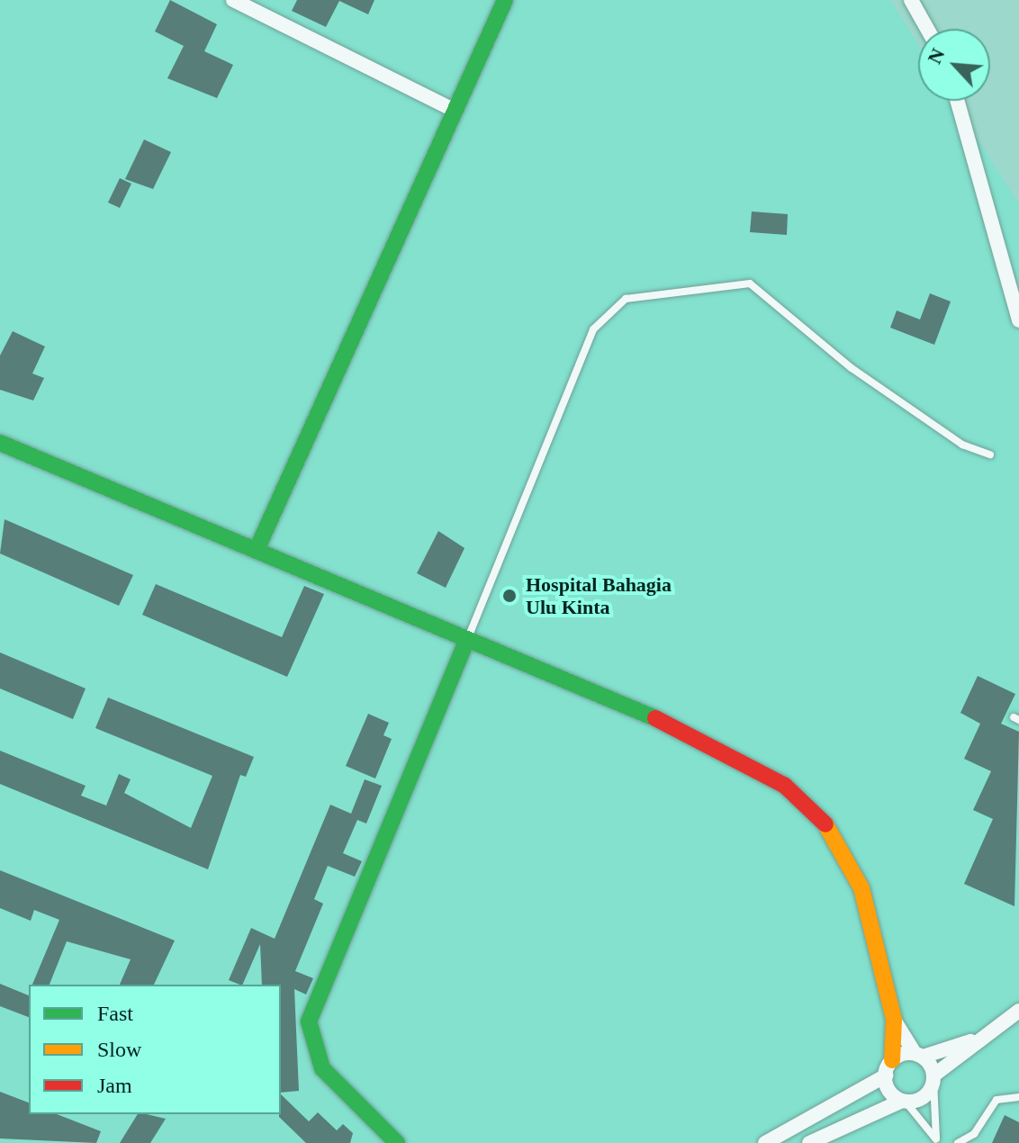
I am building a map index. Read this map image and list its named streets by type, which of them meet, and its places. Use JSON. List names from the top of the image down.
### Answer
{
  "places": ["Hospital Bahagia Ulu Kinta"],
  "legend": ["Fast", "Slow", "Jam"],
  "north": "top left"
}
